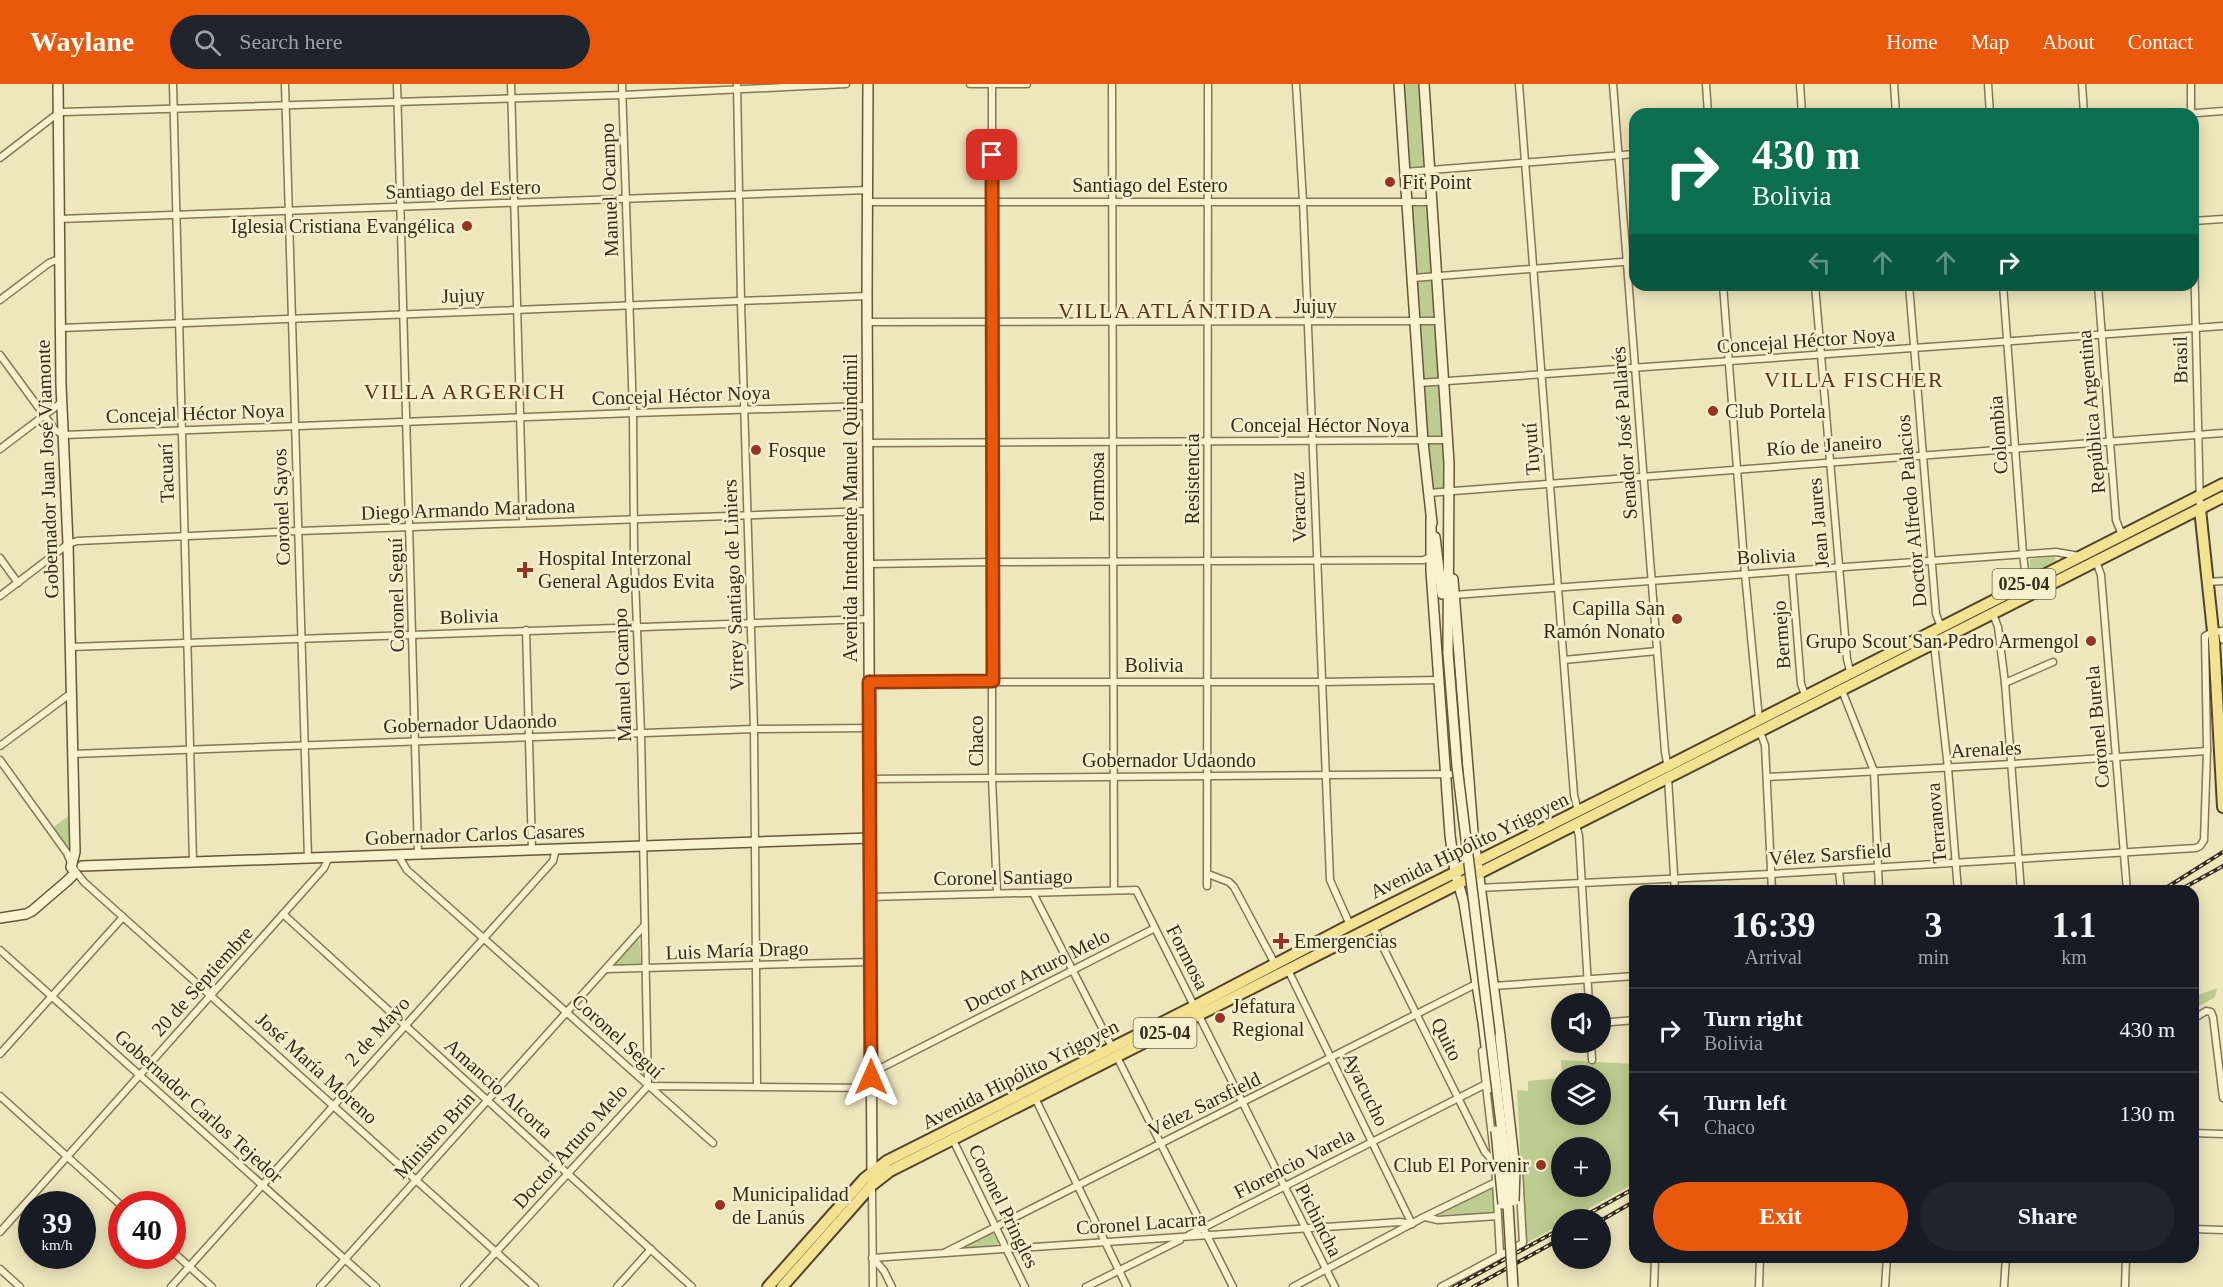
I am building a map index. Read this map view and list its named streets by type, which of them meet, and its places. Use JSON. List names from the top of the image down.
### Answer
{
  "streets": {
    "main road": [
      "Gobernador Juan José Viamonte",
      "Avenida Intendente Manuel Quindimil",
      "025-04",
      "Gobernador Carlos Casares",
      "Avenida Hipólito Yrigoyen"
    ],
    "street": [
      "Santiago del Estero",
      "Manuel Ocampo",
      "Jujuy",
      "Concejal Héctor Noya",
      "Brasil",
      "República Argentina",
      "Senador José Pallarés",
      "Colombia",
      "Río de Janeiro",
      "Tuyutí",
      "Tacuarí",
      "Resistencia",
      "Formosa",
      "Coronel Sayos",
      "Veracruz",
      "Diego Armando Maradona",
      "Doctor Alfredo Palacios",
      "Jean Jaures",
      "Bolivia",
      "Virrey Santiago de Liniers",
      "Coronel Seguí",
      "Bermejo",
      "Gobernador Udaondo",
      "Coronel Burela",
      "Chaco",
      "Arenales",
      "Terranova",
      "Vélez Sarsfield",
      "Coronel Santiago",
      "Luis María Drago",
      "Doctor Arturo Melo",
      "20 de Septiembre",
      "2 de Mayo",
      "Quito",
      "José María Moreno",
      "Amancio Alcorta",
      "Ayacucho",
      "Gobernador Carlos Tejedor",
      "Ministro Brin",
      "Florencio Varela",
      "Coronel Pringles",
      "Pichincha",
      "Coronel Lacarra"
    ]
  },
  "crossings": [
    ["Santiago del Estero", "Manuel Ocampo"],
    ["Santiago del Estero", "Gobernador Juan José Viamonte"],
    ["Santiago del Estero", "Tacuarí"],
    ["Santiago del Estero", "Resistencia"],
    ["Santiago del Estero", "Formosa"],
    ["Santiago del Estero", "Coronel Sayos"],
    ["Santiago del Estero", "Veracruz"],
    ["Santiago del Estero", "Avenida Intendente Manuel Quindimil"],
    ["Santiago del Estero", "Virrey Santiago de Liniers"],
    ["Santiago del Estero", "Coronel Seguí"],
    ["Santiago del Estero", "Chaco"],
    ["Manuel Ocampo", "Jujuy"],
    ["Manuel Ocampo", "Concejal Héctor Noya"],
    ["Manuel Ocampo", "Diego Armando Maradona"],
    ["Manuel Ocampo", "Bolivia"],
    ["Manuel Ocampo", "Coronel Seguí"],
    ["Manuel Ocampo", "Gobernador Udaondo"],
    ["Manuel Ocampo", "Gobernador Carlos Casares"],
    ["Manuel Ocampo", "Luis María Drago"],
    ["Manuel Ocampo", "Doctor Arturo Melo"],
    ["Manuel Ocampo", "Ministro Brin"],
    ["Jujuy", "Gobernador Juan José Viamonte"],
    ["Jujuy", "Tacuarí"],
    ["Jujuy", "Resistencia"],
    ["Jujuy", "Formosa"],
    ["Jujuy", "Coronel Sayos"],
    ["Jujuy", "Veracruz"],
    ["Jujuy", "Avenida Intendente Manuel Quindimil"],
    ["Jujuy", "Virrey Santiago de Liniers"],
    ["Jujuy", "Coronel Seguí"],
    ["Jujuy", "Chaco"],
    ["Concejal Héctor Noya", "Brasil"],
    ["Concejal Héctor Noya", "República Argentina"],
    ["Concejal Héctor Noya", "Senador José Pallarés"],
    ["Concejal Héctor Noya", "Colombia"],
    ["Concejal Héctor Noya", "Tuyutí"],
    ["Concejal Héctor Noya", "Gobernador Juan José Viamonte"],
    ["Concejal Héctor Noya", "Tacuarí"],
    ["Concejal Héctor Noya", "Resistencia"],
    ["Concejal Héctor Noya", "Formosa"],
    ["Concejal Héctor Noya", "Coronel Sayos"],
    ["Concejal Héctor Noya", "Veracruz"],
    ["Concejal Héctor Noya", "Avenida Intendente Manuel Quindimil"],
    ["Concejal Héctor Noya", "Doctor Alfredo Palacios"],
    ["Concejal Héctor Noya", "Jean Jaures"],
    ["Concejal Héctor Noya", "Virrey Santiago de Liniers"],
    ["Concejal Héctor Noya", "Coronel Seguí"],
    ["Concejal Héctor Noya", "Chaco"],
    ["Brasil", "Río de Janeiro"],
    ["Brasil", "Avenida Hipólito Yrigoyen"],
    ["República Argentina", "Río de Janeiro"],
    ["República Argentina", "Avenida Hipólito Yrigoyen"],
    ["Senador José Pallarés", "Río de Janeiro"],
    ["Senador José Pallarés", "Bolivia"],
    ["Senador José Pallarés", "Avenida Hipólito Yrigoyen"],
    ["Senador José Pallarés", "Vélez Sarsfield"],
    ["Colombia", "Río de Janeiro"],
    ["Colombia", "Bolivia"],
    ["Colombia", "Avenida Hipólito Yrigoyen"],
    ["Río de Janeiro", "Tuyutí"],
    ["Río de Janeiro", "Doctor Alfredo Palacios"],
    ["Río de Janeiro", "Jean Jaures"],
    ["Tuyutí", "Bolivia"],
    ["Tuyutí", "Avenida Hipólito Yrigoyen"],
    ["Gobernador Juan José Viamonte", "Diego Armando Maradona"],
    ["Gobernador Juan José Viamonte", "Bolivia"],
    ["Gobernador Juan José Viamonte", "Gobernador Udaondo"],
    ["Gobernador Juan José Viamonte", "Gobernador Carlos Casares"],
    ["Gobernador Juan José Viamonte", "José María Moreno"],
    ["Tacuarí", "Diego Armando Maradona"],
    ["Tacuarí", "Bolivia"],
    ["Tacuarí", "Gobernador Udaondo"],
    ["Tacuarí", "Gobernador Carlos Casares"],
    ["Resistencia", "Bolivia"],
    ["Resistencia", "Gobernador Udaondo"],
    ["Formosa", "Bolivia"],
    ["Formosa", "Gobernador Udaondo"],
    ["Formosa", "Avenida Hipólito Yrigoyen"],
    ["Formosa", "Coronel Santiago"],
    ["Formosa", "Doctor Arturo Melo"],
    ["Formosa", "Pichincha"],
    ["Coronel Sayos", "Diego Armando Maradona"],
    ["Coronel Sayos", "Bolivia"],
    ["Coronel Sayos", "Gobernador Udaondo"],
    ["Coronel Sayos", "Gobernador Carlos Casares"],
    ["Veracruz", "Bolivia"],
    ["Veracruz", "Gobernador Udaondo"],
    ["Veracruz", "Avenida Hipólito Yrigoyen"],
    ["Avenida Intendente Manuel Quindimil", "Diego Armando Maradona"],
    ["Avenida Intendente Manuel Quindimil", "Bolivia"],
    ["Avenida Intendente Manuel Quindimil", "Gobernador Udaondo"],
    ["Avenida Intendente Manuel Quindimil", "Gobernador Carlos Casares"],
    ["Avenida Intendente Manuel Quindimil", "Avenida Hipólito Yrigoyen"],
    ["Avenida Intendente Manuel Quindimil", "Coronel Santiago"],
    ["Avenida Intendente Manuel Quindimil", "Luis María Drago"],
    ["Avenida Intendente Manuel Quindimil", "Doctor Arturo Melo"],
    ["Diego Armando Maradona", "Virrey Santiago de Liniers"],
    ["Diego Armando Maradona", "Coronel Seguí"],
    ["Doctor Alfredo Palacios", "Bolivia"],
    ["Doctor Alfredo Palacios", "Avenida Hipólito Yrigoyen"],
    ["Jean Jaures", "Bolivia"],
    ["Jean Jaures", "Avenida Hipólito Yrigoyen"],
    ["Bolivia", "Virrey Santiago de Liniers"],
    ["Bolivia", "Coronel Seguí"],
    ["Bolivia", "Bermejo"],
    ["Bolivia", "Chaco"],
    ["Bolivia", "Avenida Hipólito Yrigoyen"],
    ["Virrey Santiago de Liniers", "Gobernador Udaondo"],
    ["Virrey Santiago de Liniers", "Gobernador Carlos Casares"],
    ["Virrey Santiago de Liniers", "Luis María Drago"],
    ["Virrey Santiago de Liniers", "Doctor Arturo Melo"],
    ["Coronel Seguí", "Gobernador Udaondo"],
    ["Coronel Seguí", "Gobernador Carlos Casares"],
    ["Coronel Seguí", "Doctor Arturo Melo"],
    ["Coronel Seguí", "2 de Mayo"],
    ["Coronel Seguí", "Ministro Brin"],
    ["Bermejo", "Avenida Hipólito Yrigoyen"],
    ["Gobernador Udaondo", "Chaco"],
    ["Coronel Burela", "Arenales"],
    ["Coronel Burela", "Avenida Hipólito Yrigoyen"],
    ["Coronel Burela", "Vélez Sarsfield"],
    ["Chaco", "Coronel Santiago"],
    ["Arenales", "Terranova"],
    ["Arenales", "Vélez Sarsfield"],
    ["Terranova", "Avenida Hipólito Yrigoyen"],
    ["Terranova", "Vélez Sarsfield"],
    ["Gobernador Carlos Casares", "20 de Septiembre"],
    ["Gobernador Carlos Casares", "2 de Mayo"],
    ["Gobernador Carlos Casares", "José María Moreno"],
    ["Avenida Hipólito Yrigoyen", "Vélez Sarsfield"],
    ["Avenida Hipólito Yrigoyen", "Quito"],
    ["Avenida Hipólito Yrigoyen", "Ayacucho"],
    ["Avenida Hipólito Yrigoyen", "Coronel Pringles"],
    ["Avenida Hipólito Yrigoyen", "Pichincha"],
    ["Vélez Sarsfield", "Quito"],
    ["Vélez Sarsfield", "Ayacucho"],
    ["Vélez Sarsfield", "Coronel Pringles"],
    ["Vélez Sarsfield", "Pichincha"],
    ["Vélez Sarsfield", "Coronel Lacarra"],
    ["Luis María Drago", "Ministro Brin"],
    ["Doctor Arturo Melo", "José María Moreno"],
    ["Doctor Arturo Melo", "Amancio Alcorta"],
    ["20 de Septiembre", "José María Moreno"],
    ["20 de Septiembre", "Amancio Alcorta"],
    ["20 de Septiembre", "Gobernador Carlos Tejedor"],
    ["2 de Mayo", "José María Moreno"],
    ["2 de Mayo", "Amancio Alcorta"],
    ["2 de Mayo", "Gobernador Carlos Tejedor"],
    ["Quito", "Florencio Varela"],
    ["José María Moreno", "Ministro Brin"],
    ["Amancio Alcorta", "Ministro Brin"],
    ["Ayacucho", "Florencio Varela"],
    ["Ayacucho", "Coronel Lacarra"],
    ["Gobernador Carlos Tejedor", "Ministro Brin"],
    ["Florencio Varela", "Pichincha"],
    ["Florencio Varela", "Coronel Lacarra"],
    ["Coronel Pringles", "Coronel Lacarra"],
    ["Pichincha", "Coronel Lacarra"]
  ],
  "districts": ["VILLA ATLÁNTIDA", "VILLA FISCHER", "VILLA ARGERICH"],
  "places": {
    "other": [
      "Fit Point",
      "Iglesia Cristiana Evangélica",
      "Club Portela",
      "Fosque",
      "Capilla San Ramón Nonato",
      "Grupo Scout San Pedro Armengol",
      "Jefatura Regional",
      "Club El Porvenir",
      "Municipalidad de Lanús"
    ],
    "health": ["Hospital Interzonal General Agudos Evita", "Emergencias"]
  },
  "page": {
    "header": "Waylane",
    "search": "Search here",
    "nav": [
      "Home",
      "Map",
      "About",
      "Contact"
    ],
    "turn": ["430 m", "Bolivia"],
    "eta": [
      "16:39",
      "Arrival",
      "3",
      "min",
      "1.1",
      "km"
    ],
    "list": [
      {
        "name": "Turn right",
        "note": "Bolivia",
        "value": "430 m"
      },
      {
        "name": "Turn left",
        "note": "Chaco",
        "value": "130 m"
      }
    ],
    "map_buttons": ["+", "−"],
    "buttons": ["Exit", "Share"],
    "speed": "39 km/h",
    "limit": "40"
  }
}
